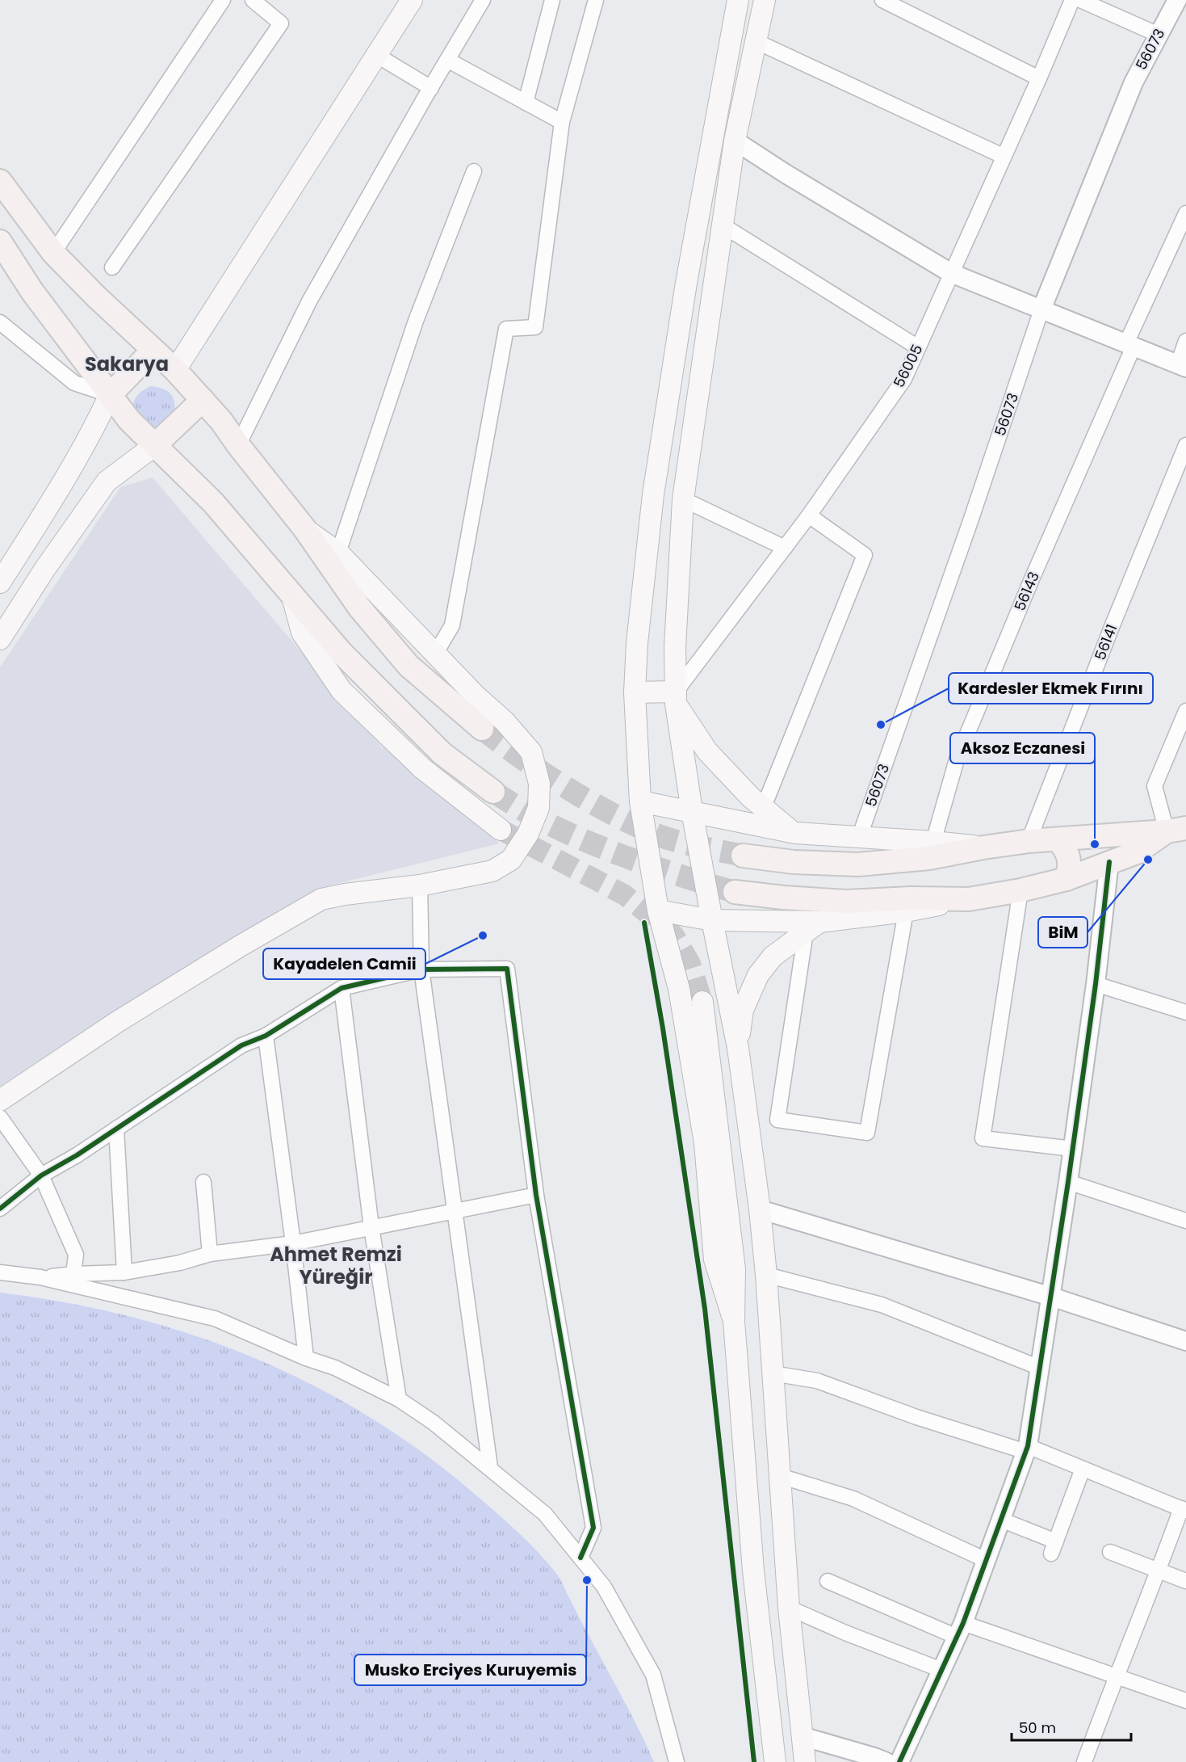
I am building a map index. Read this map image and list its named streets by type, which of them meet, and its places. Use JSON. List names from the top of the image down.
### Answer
{
  "streets": {
    "street": [
      "56073",
      "56005",
      "56143",
      "56141"
    ]
  },
  "districts": ["Sakarya", "Ahmet Remzi Yüreğir"],
  "places": [
    "Kardesler Ekmek Fırını",
    "Aksoz Eczanesi",
    "BiM",
    "Kayadelen Camii",
    "Musko Erciyes Kuruyemis"
  ],
  "scale_bar": "50 m"
}
